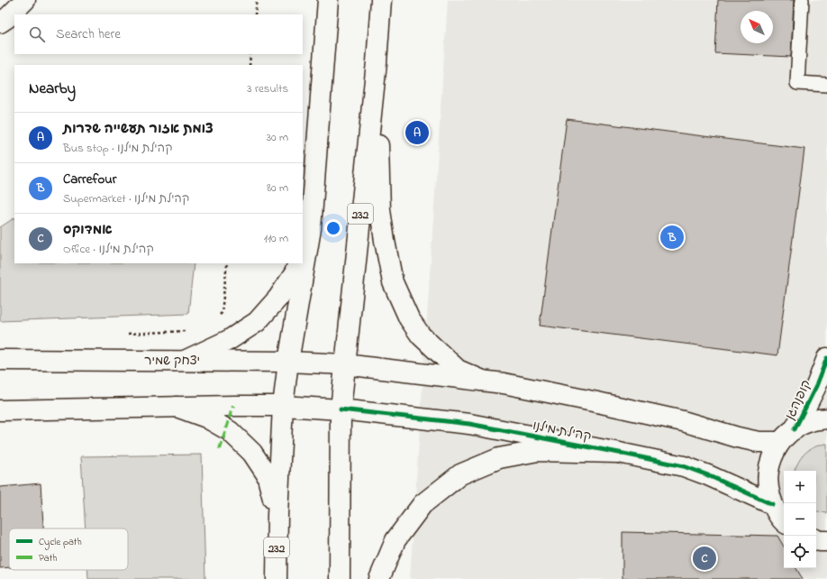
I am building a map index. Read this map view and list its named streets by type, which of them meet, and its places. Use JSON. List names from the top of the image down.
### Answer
{
  "streets": {
    "main road": [
      "232",
      "יצחק שמיר",
      "קופנהגן",
      "קהילת מילנו"
    ]
  },
  "crossings": [
    ["232", "יצחק שמיר"],
    ["232", "קהילת מילנו"],
    ["קופנהגן", "קהילת מילנו"]
  ],
  "legend": ["Cycle path", "Path"],
  "north": "top left",
  "page": {
    "search": "Search here",
    "heading": ["Nearby", "3 results"],
    "list": [
      {
        "mark": "A",
        "name": "צומת אזור תעשייה שדרות",
        "note": "Bus stop · קהילת מילנו",
        "value": "30 m"
      },
      {
        "mark": "B",
        "name": "Carrefour",
        "note": "Supermarket · קהילת מילנו",
        "value": "80 m"
      },
      {
        "mark": "C",
        "name": "אמדוקס",
        "note": "Office · קהילת מילנו",
        "value": "110 m"
      }
    ],
    "pins": ["A", "B", "C"],
    "map_buttons": ["+", "−"]
  }
}
